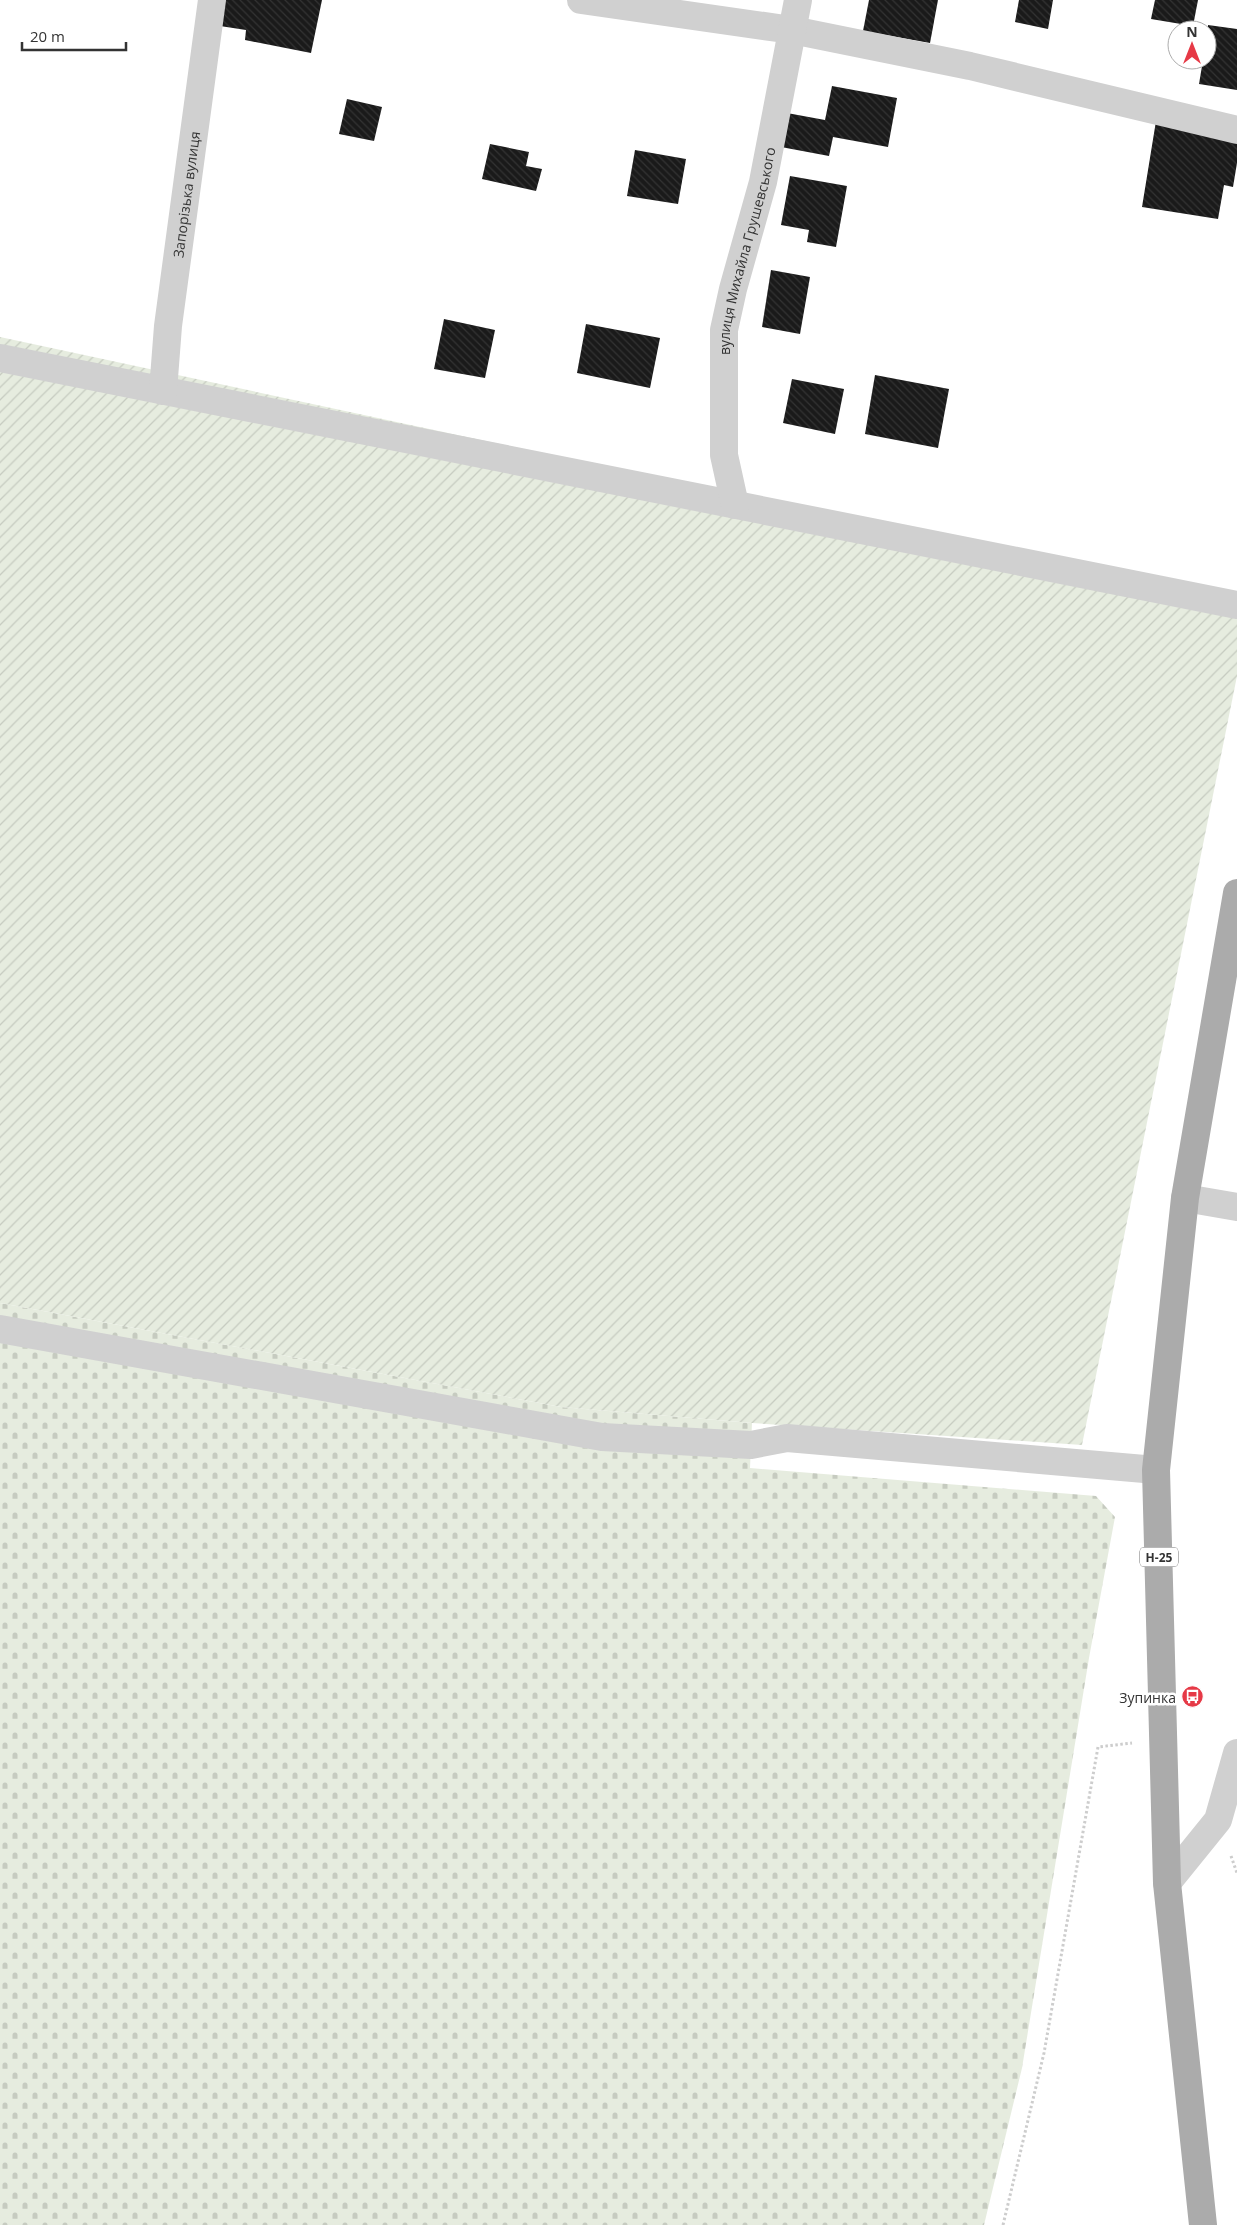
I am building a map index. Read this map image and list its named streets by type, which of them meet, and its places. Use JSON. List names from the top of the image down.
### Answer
{
  "streets": {
    "main road": ["Н-25"],
    "street": ["Запорізька вулиця", "вулиця Михайла Грушевського"]
  },
  "places": {
    "bus stop": ["Зупинка"]
  },
  "scale_bar": "20 m",
  "north": "top"
}
